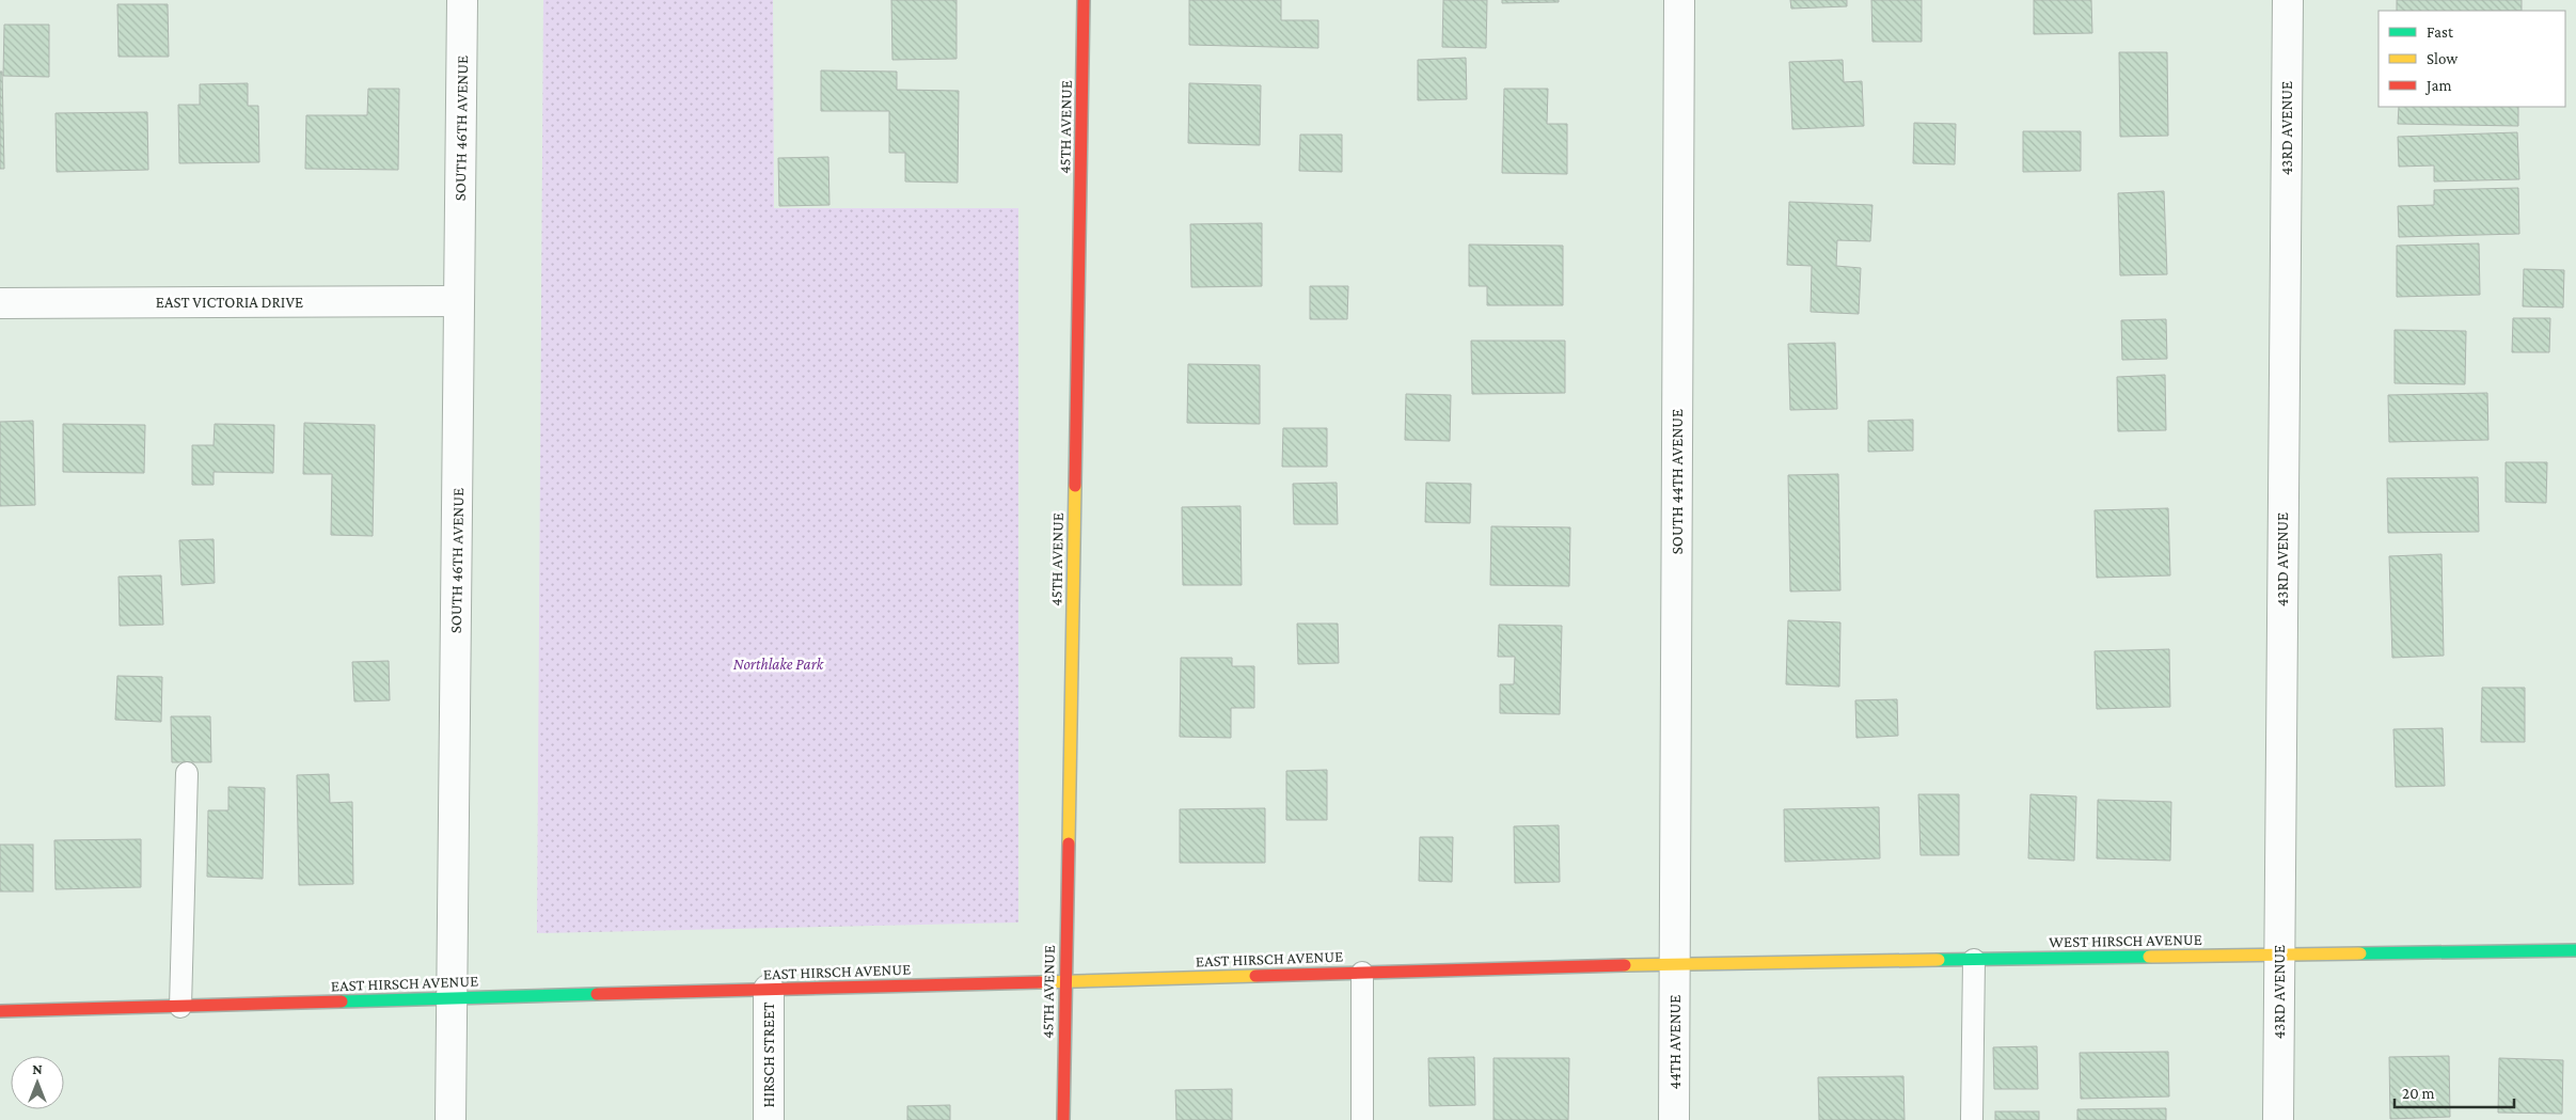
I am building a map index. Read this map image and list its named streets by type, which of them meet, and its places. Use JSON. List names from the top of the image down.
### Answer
{
  "streets": {
    "street": [
      "45TH AVENUE",
      "SOUTH 46TH AVENUE",
      "43RD AVENUE",
      "EAST VICTORIA DRIVE",
      "SOUTH 44TH AVENUE",
      "WEST HIRSCH AVENUE",
      "EAST HIRSCH AVENUE",
      "44TH AVENUE",
      "HIRSCH STREET"
    ]
  },
  "crossings": [
    ["45TH AVENUE", "EAST HIRSCH AVENUE"],
    ["SOUTH 46TH AVENUE", "EAST VICTORIA DRIVE"],
    ["SOUTH 46TH AVENUE", "EAST HIRSCH AVENUE"],
    ["43RD AVENUE", "WEST HIRSCH AVENUE"],
    ["SOUTH 44TH AVENUE", "WEST HIRSCH AVENUE"],
    ["SOUTH 44TH AVENUE", "EAST HIRSCH AVENUE"],
    ["SOUTH 44TH AVENUE", "44TH AVENUE"],
    ["WEST HIRSCH AVENUE", "EAST HIRSCH AVENUE"],
    ["WEST HIRSCH AVENUE", "44TH AVENUE"],
    ["EAST HIRSCH AVENUE", "44TH AVENUE"],
    ["EAST HIRSCH AVENUE", "HIRSCH STREET"]
  ],
  "parks": ["Northlake Park"],
  "legend": ["Fast", "Slow", "Jam"],
  "scale_bar": "20 m",
  "north": "top"
}
